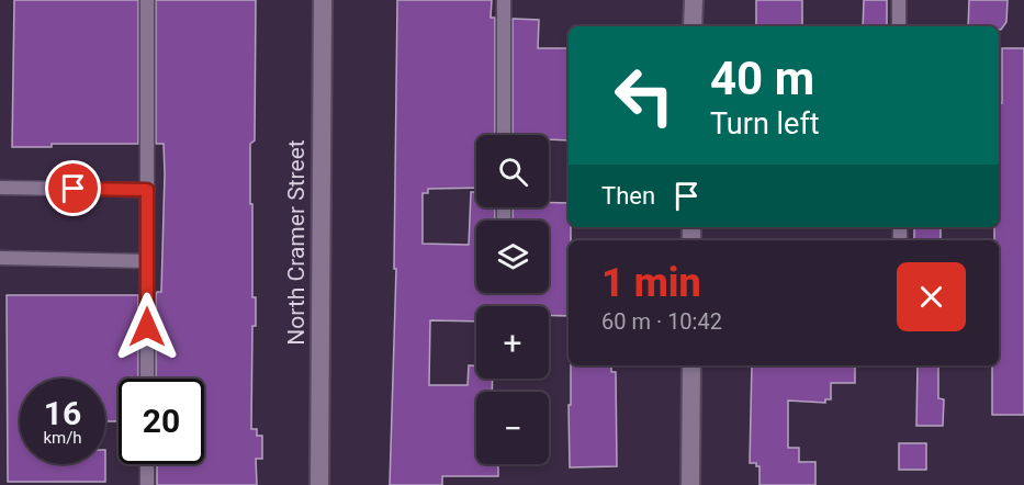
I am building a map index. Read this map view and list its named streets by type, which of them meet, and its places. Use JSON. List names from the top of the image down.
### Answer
{
  "streets": {
    "street": ["North Cramer Street"]
  },
  "page": {
    "turn": ["40 m", "Turn left"],
    "map_buttons": ["+", "−"],
    "then": "Then",
    "heading": ["1 min", "60 m · 10:42"],
    "speed": "16 km/h",
    "limit": "20"
  }
}
